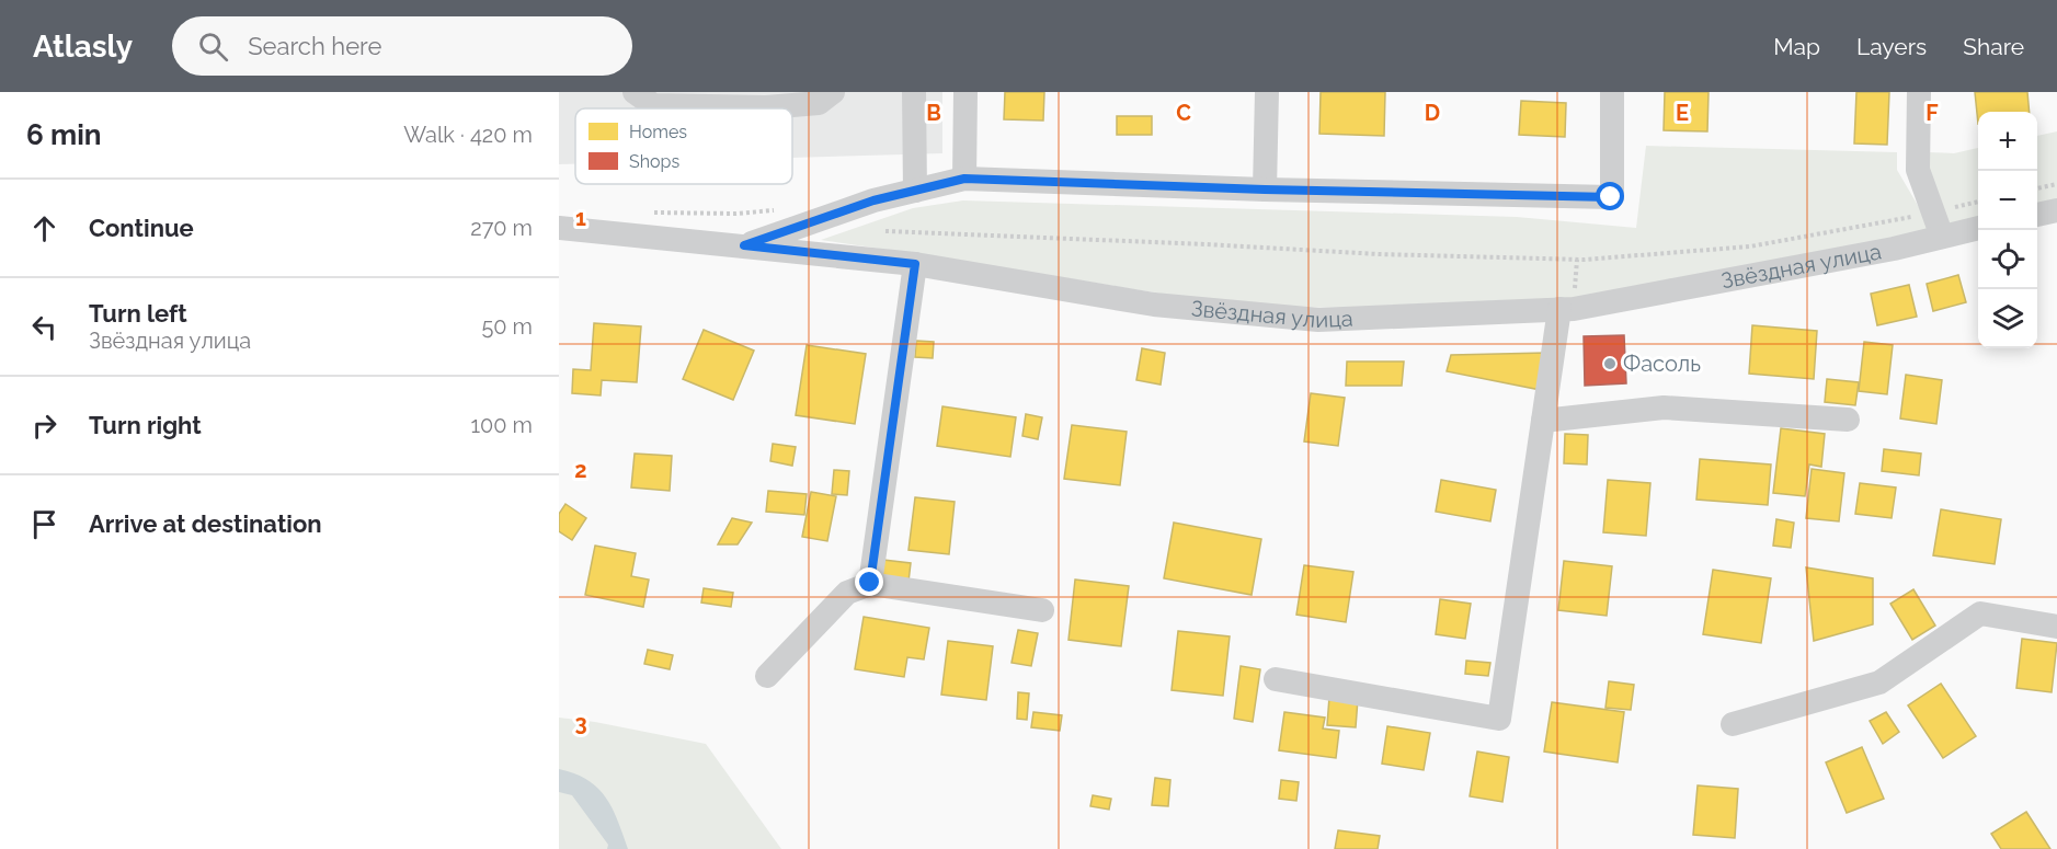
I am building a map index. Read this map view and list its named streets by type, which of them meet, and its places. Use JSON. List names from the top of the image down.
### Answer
{
  "streets": {
    "street": ["Звёздная улица"]
  },
  "places": ["Фасоль"],
  "legend": ["Homes", "Shops"],
  "page": {
    "header": "Atlasly",
    "search": "Search here",
    "nav": ["Map", "Layers", "Share"],
    "heading": ["6 min", "Walk · 420 m"],
    "map_buttons": ["+", "−"],
    "list": [
      ["Continue", "270 m"],
      ["Turn left", "Звёздная улица", "50 m"],
      ["Turn right", "100 m"],
      "Arrive at destination"
    ]
  },
  "grid": {
    "columns": [
      "B",
      "C",
      "D",
      "E",
      "F"
    ],
    "rows": ["1", "2", "3"]
  }
}
